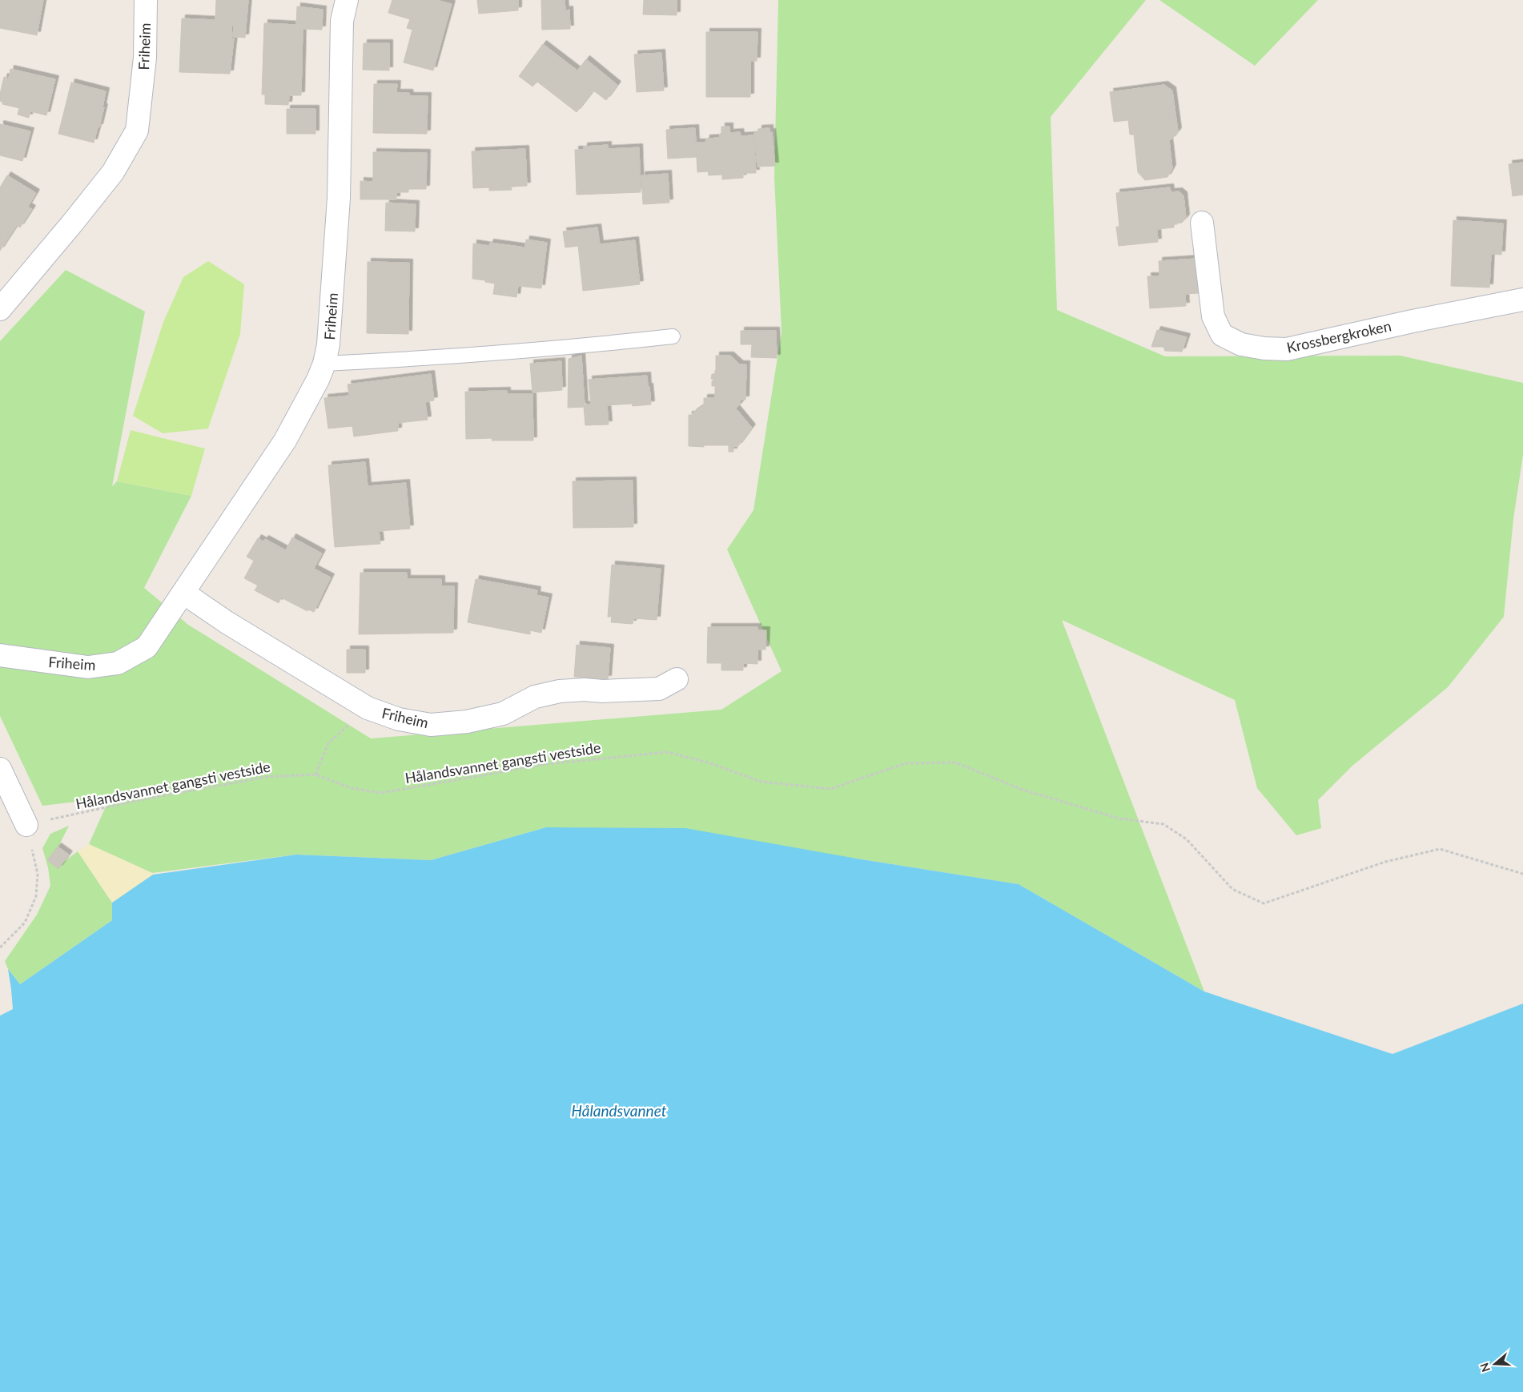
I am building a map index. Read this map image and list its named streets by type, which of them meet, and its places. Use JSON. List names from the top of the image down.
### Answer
{
  "streets": {
    "street": ["Friheim", "Krossbergkroken"],
    "path": ["Hålandsvannet gangsti vestside"]
  },
  "water": ["Hålandsvannet"],
  "north": "left"
}
